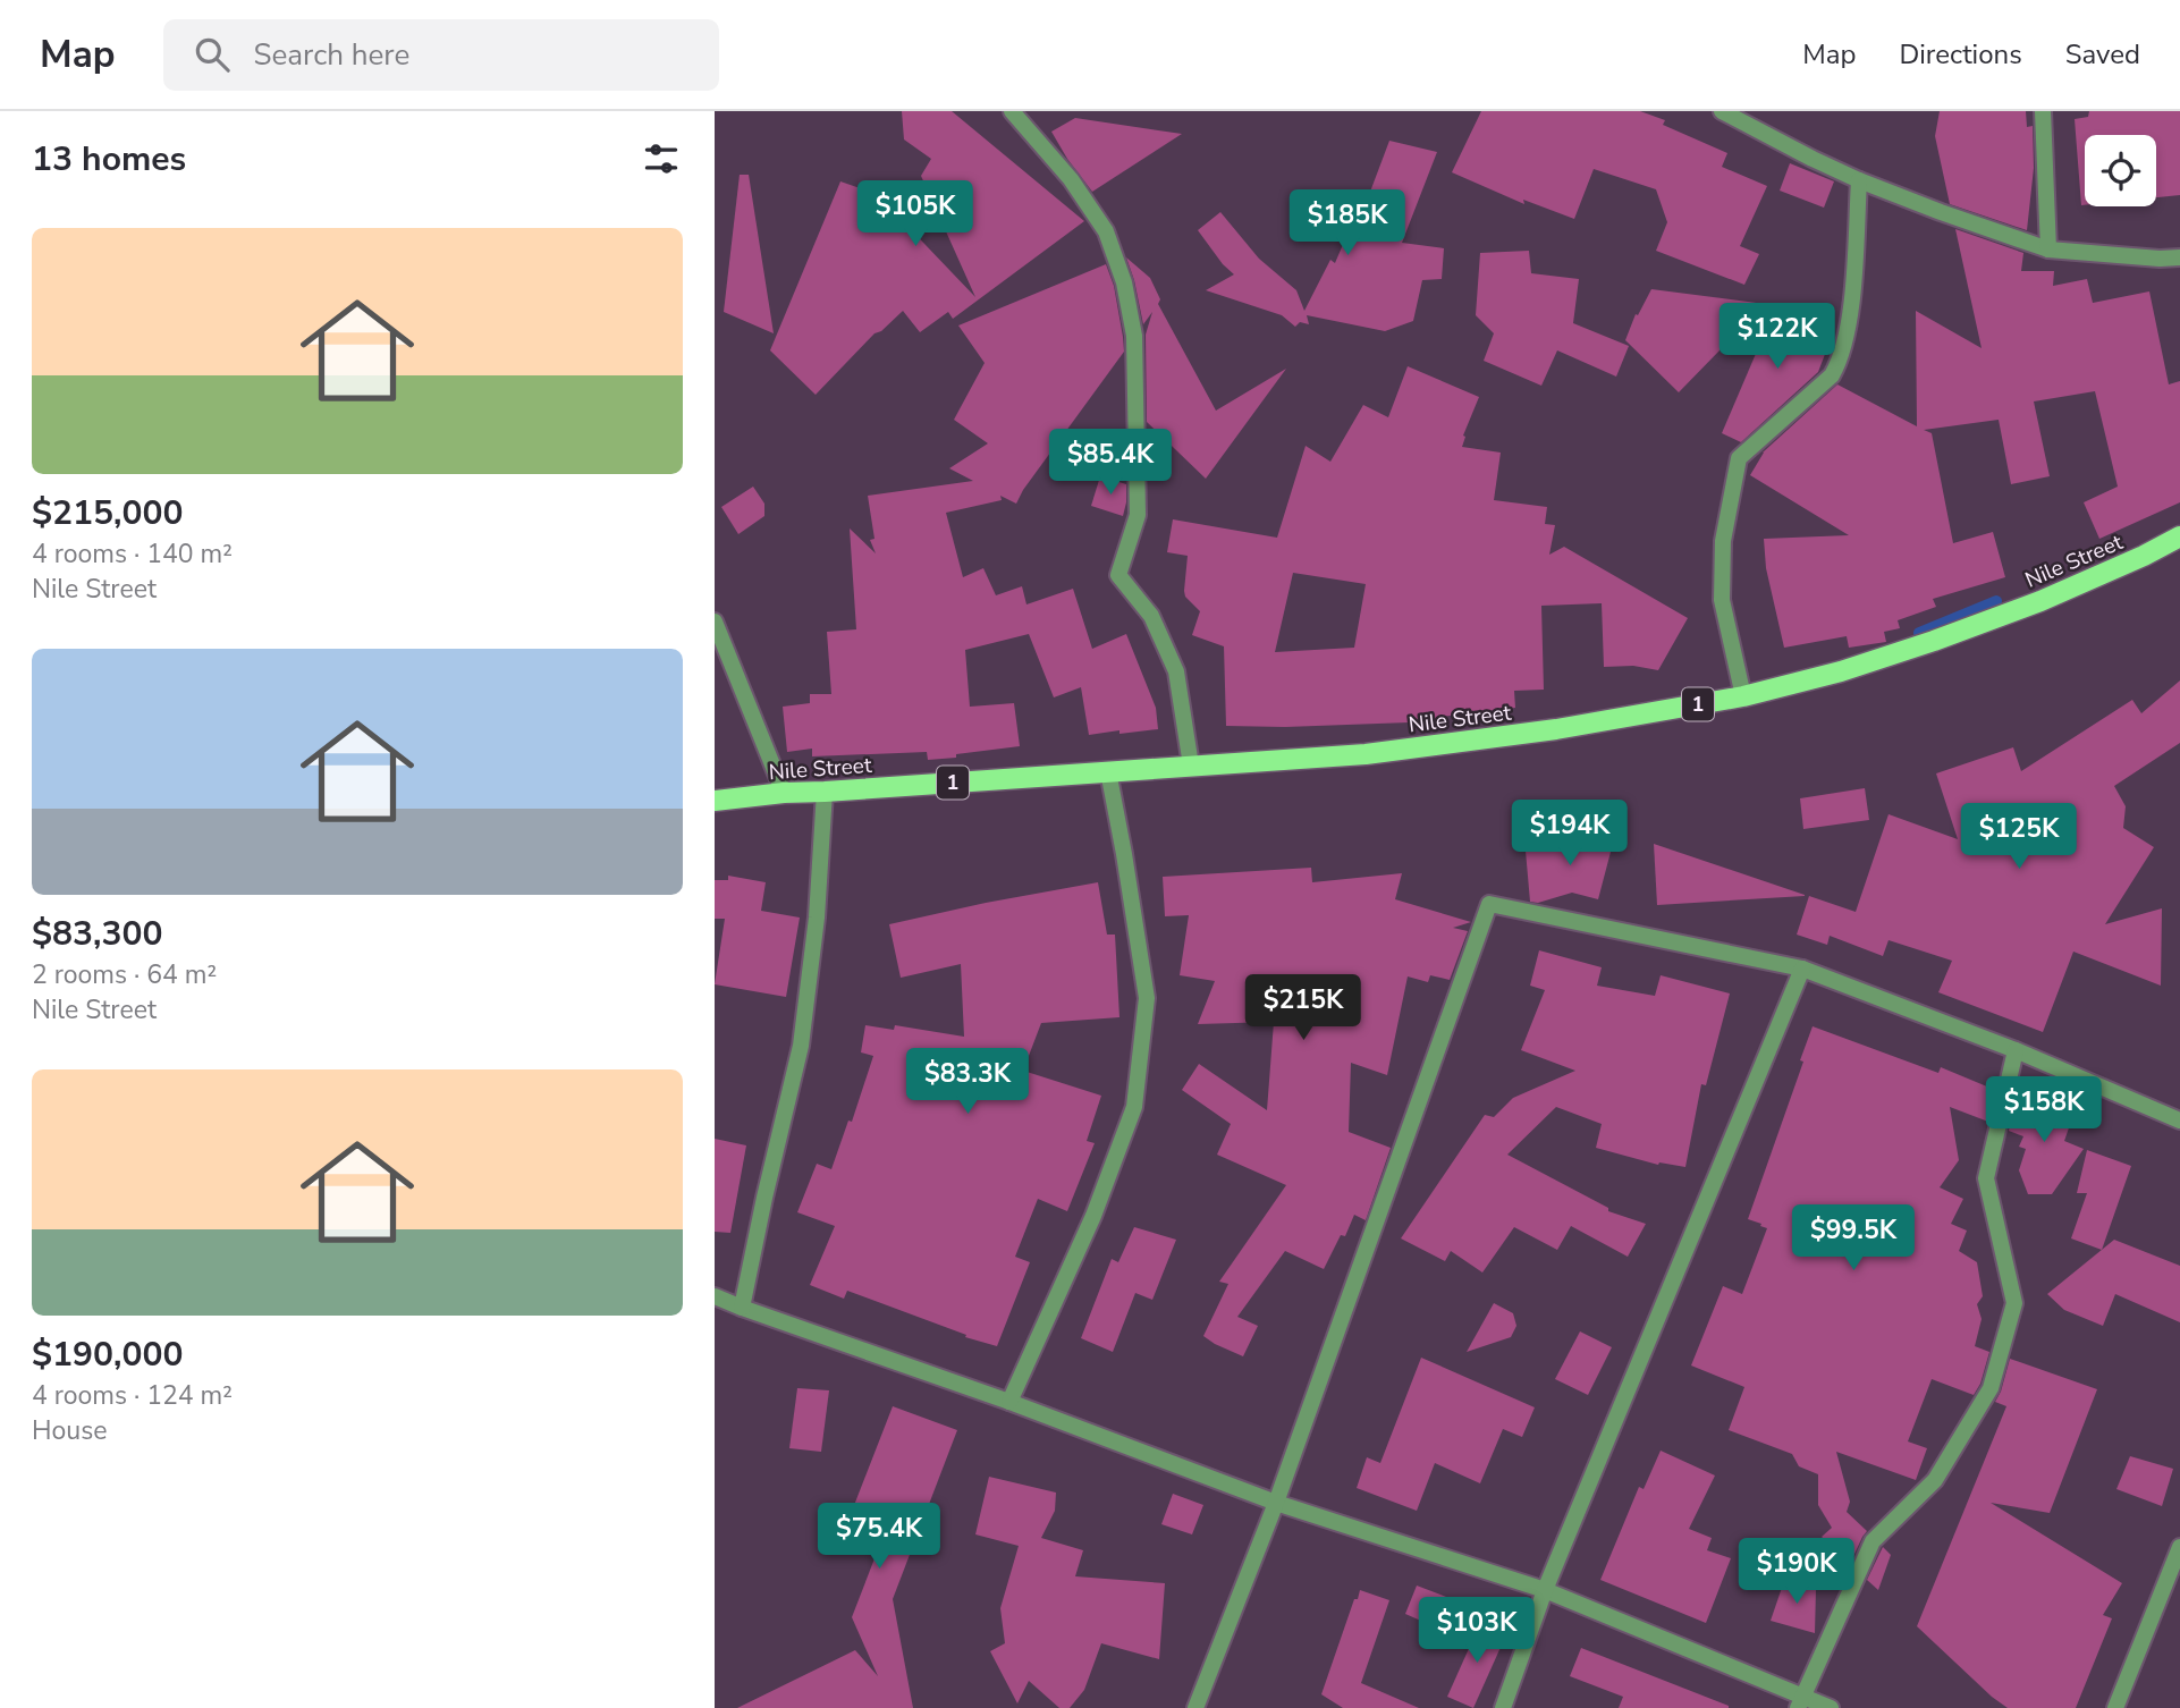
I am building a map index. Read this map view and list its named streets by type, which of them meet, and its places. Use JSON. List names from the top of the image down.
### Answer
{
  "streets": {
    "main road": ["Nile Street", "1"]
  },
  "page": {
    "header": "Map",
    "search": "Search here",
    "nav": ["Map", "Directions", "Saved"],
    "heading": "13 homes",
    "price": [
      "$105K",
      "$185K",
      "$122K",
      "$85.4K",
      "$194K",
      "$125K",
      "$215K",
      "$83.3K",
      "$158K",
      "$99.5K",
      "$75.4K",
      "$190K",
      "$103K"
    ],
    "list": [
      {
        "name": "$215,000",
        "note": "4 rooms · 140 m² · Nile Street"
      },
      {
        "name": "$83,300",
        "note": "2 rooms · 64 m² · Nile Street"
      },
      {
        "name": "$190,000",
        "note": "4 rooms · 124 m² · House"
      }
    ]
  }
}
